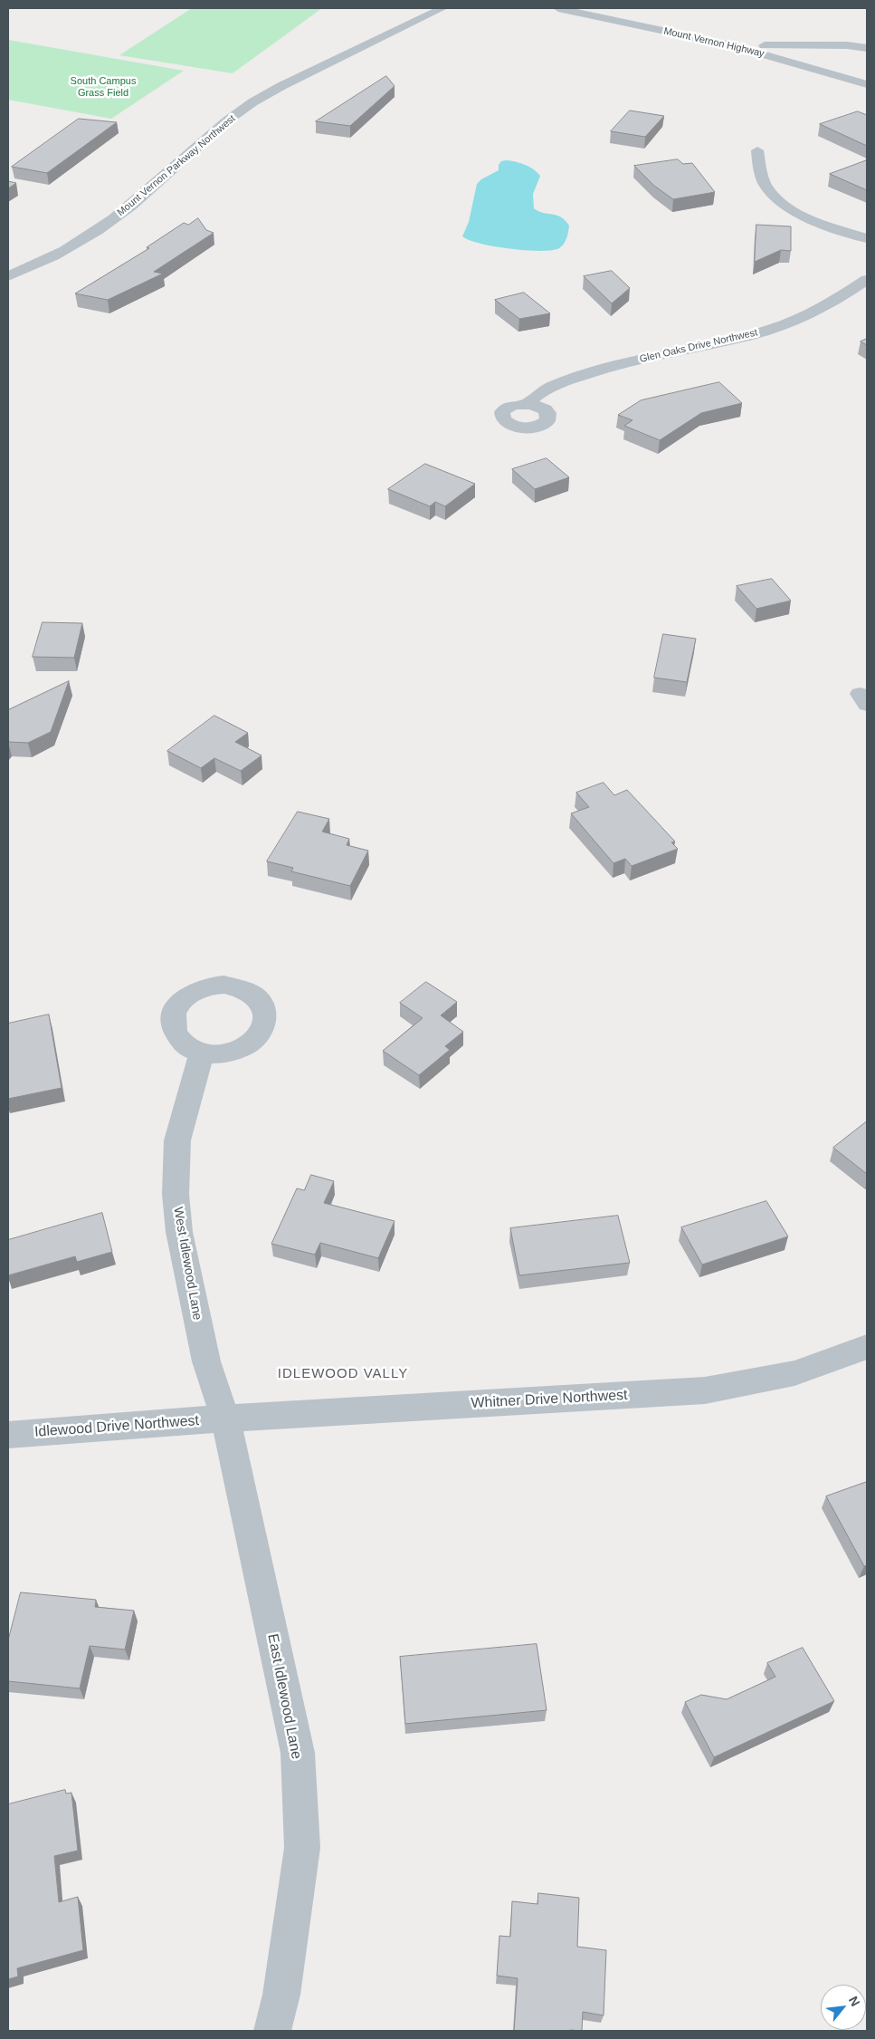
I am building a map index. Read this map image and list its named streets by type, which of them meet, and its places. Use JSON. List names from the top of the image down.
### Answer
{
  "streets": {
    "street": [
      "Mount Vernon Highway",
      "Mount Vernon Parkway Northwest",
      "Glen Oaks Drive Northwest",
      "West Idlewood Lane",
      "Whitner Drive Northwest",
      "Idlewood Drive Northwest",
      "East Idlewood Lane"
    ]
  },
  "crossings": [
    ["West Idlewood Lane", "Whitner Drive Northwest"],
    ["West Idlewood Lane", "Idlewood Drive Northwest"],
    ["West Idlewood Lane", "East Idlewood Lane"],
    ["Whitner Drive Northwest", "Idlewood Drive Northwest"],
    ["Whitner Drive Northwest", "East Idlewood Lane"],
    ["Idlewood Drive Northwest", "East Idlewood Lane"]
  ],
  "districts": ["IDLEWOOD VALLY"],
  "parks": ["South Campus Grass Field"],
  "north": "top right"
}
